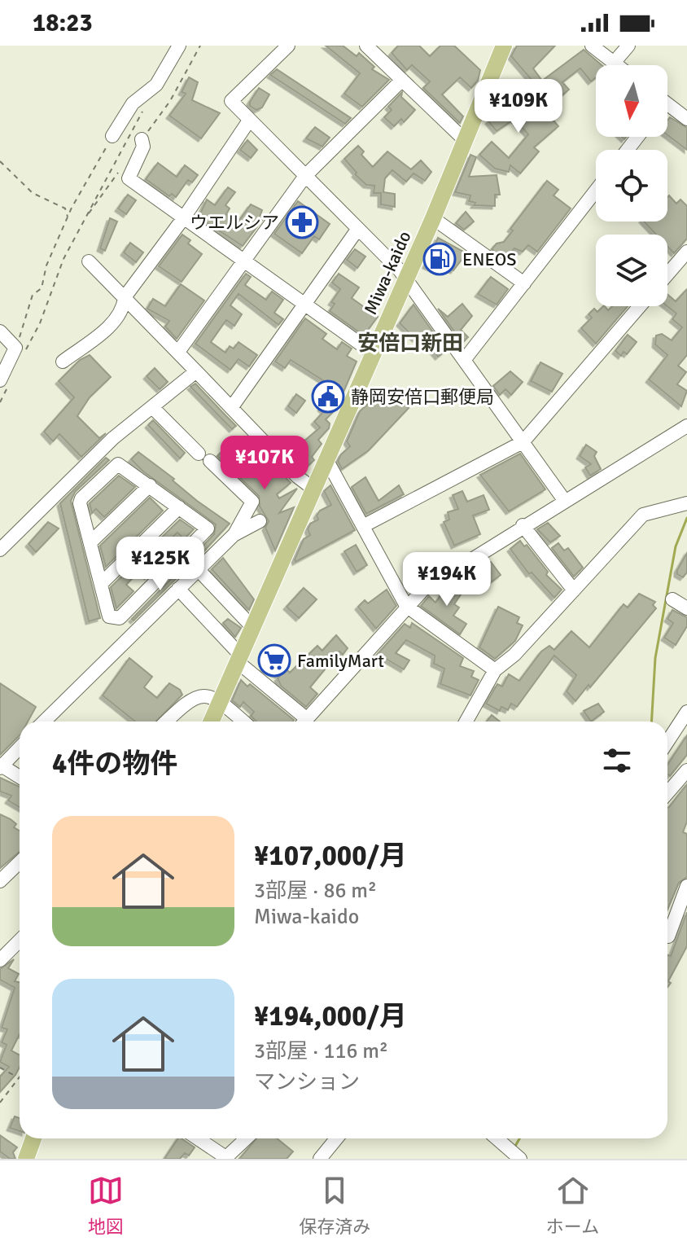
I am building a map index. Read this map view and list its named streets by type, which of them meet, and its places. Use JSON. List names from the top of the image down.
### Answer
{
  "streets": {
    "main road": ["Miwa-kaido"]
  },
  "districts": ["安倍口新田"],
  "places": {
    "pharmacy": ["ウエルシア"],
    "fuel station": ["ENEOS"],
    "public building": ["静岡安倍口郵便局"],
    "supermarket": ["FamilyMart"]
  },
  "north": "bottom",
  "page": {
    "status": "18:23",
    "price": [
      "¥109K",
      "¥107K",
      "¥125K",
      "¥194K"
    ],
    "heading": "4件の物件",
    "list": [
      {
        "name": "¥107,000/月",
        "note": "3部屋 · 86 m² · Miwa-kaido"
      },
      {
        "name": "¥194,000/月",
        "note": "3部屋 · 116 m² · マンション"
      }
    ],
    "tabs": ["地図", "保存済み", "ホーム"]
  }
}
